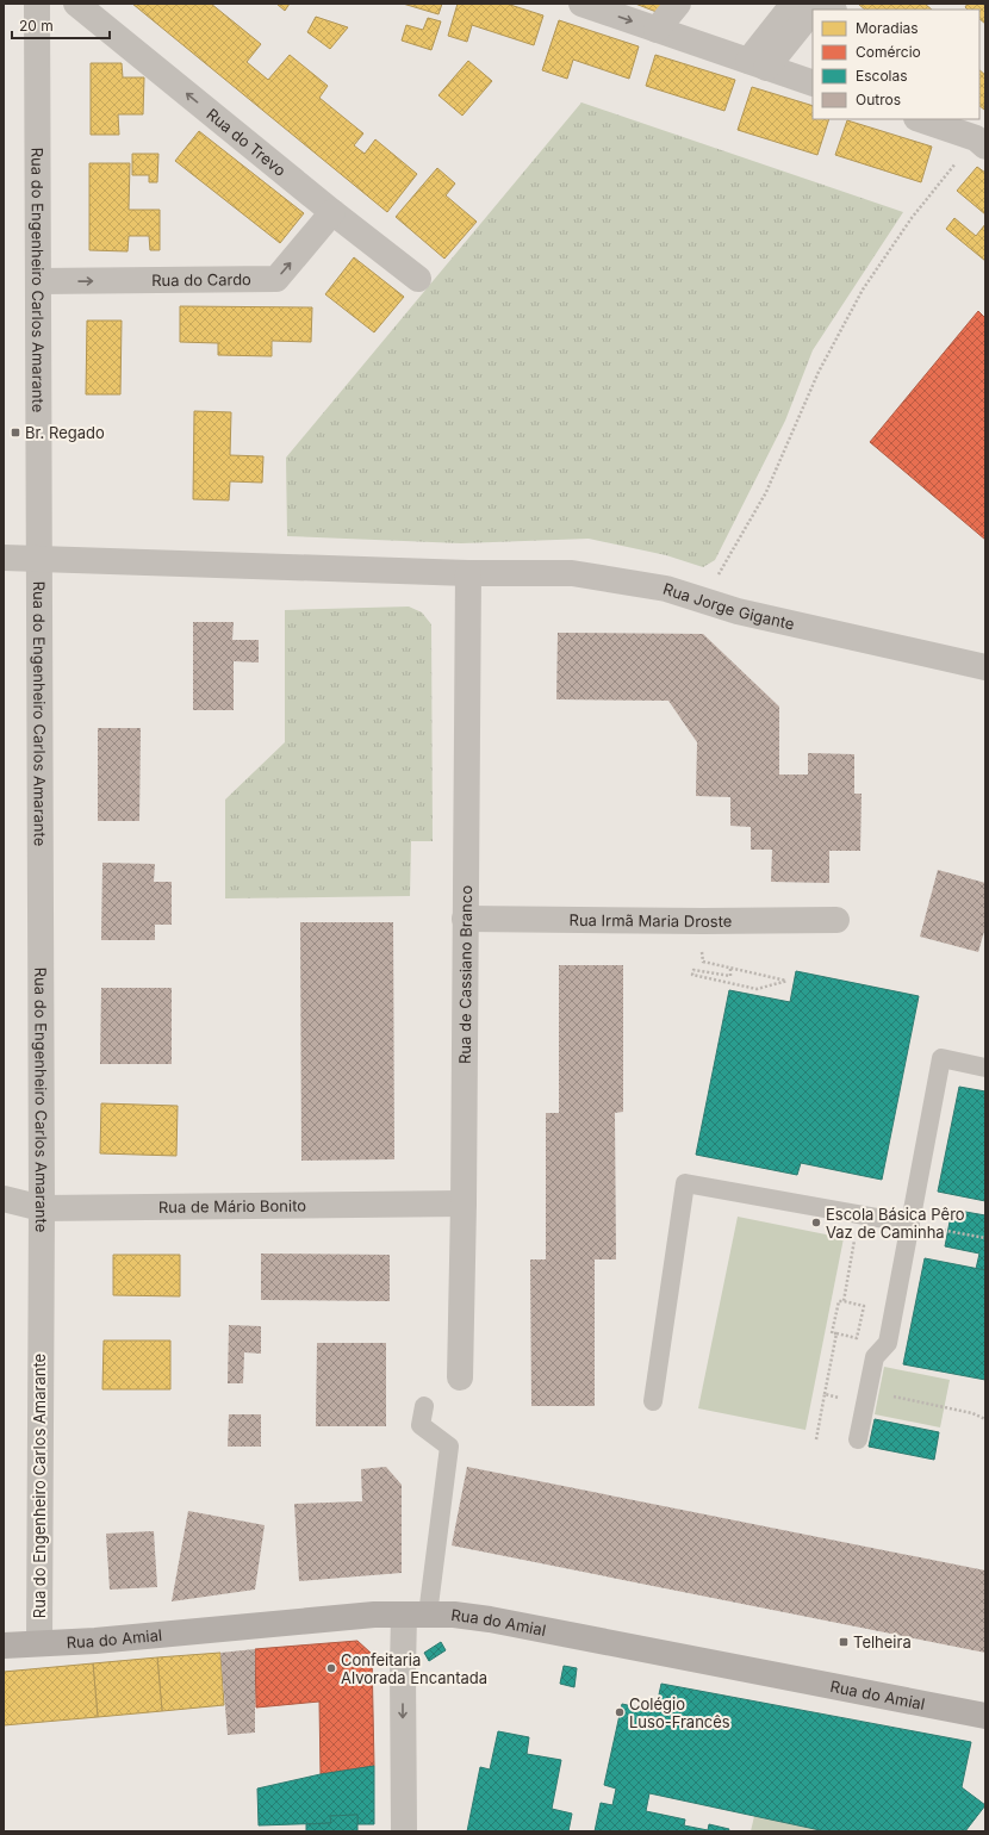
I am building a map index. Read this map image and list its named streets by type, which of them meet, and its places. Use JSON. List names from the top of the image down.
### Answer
{
  "streets": {
    "main road": ["Rua do Amial"],
    "street": [
      "Rua do Trevo",
      "Rua do Engenheiro Carlos Amarante",
      "Rua do Cardo",
      "Rua Jorge Gigante",
      "Rua Irmã Maria Droste",
      "Rua de Cassiano Branco",
      "Rua de Mário Bonito"
    ]
  },
  "crossings": [
    ["Rua do Trevo", "Rua do Cardo"],
    ["Rua do Engenheiro Carlos Amarante", "Rua do Cardo"],
    ["Rua do Engenheiro Carlos Amarante", "Rua de Mário Bonito"],
    ["Rua do Engenheiro Carlos Amarante", "Rua do Amial"],
    ["Rua Jorge Gigante", "Rua de Cassiano Branco"],
    ["Rua Irmã Maria Droste", "Rua de Cassiano Branco"],
    ["Rua de Cassiano Branco", "Rua de Mário Bonito"]
  ],
  "one_way": ["Rua do Trevo", "Rua do Cardo"],
  "places": {
    "transit": ["Br. Regado", "Telheira"],
    "other": ["Escola Básica Pêro Vaz de Caminha", "Confeitaria Alvorada Encantada", "Colégio Luso-Francês"]
  },
  "legend": [
    "Moradias",
    "Comércio",
    "Escolas",
    "Outros"
  ],
  "scale_bar": "20 m"
}
